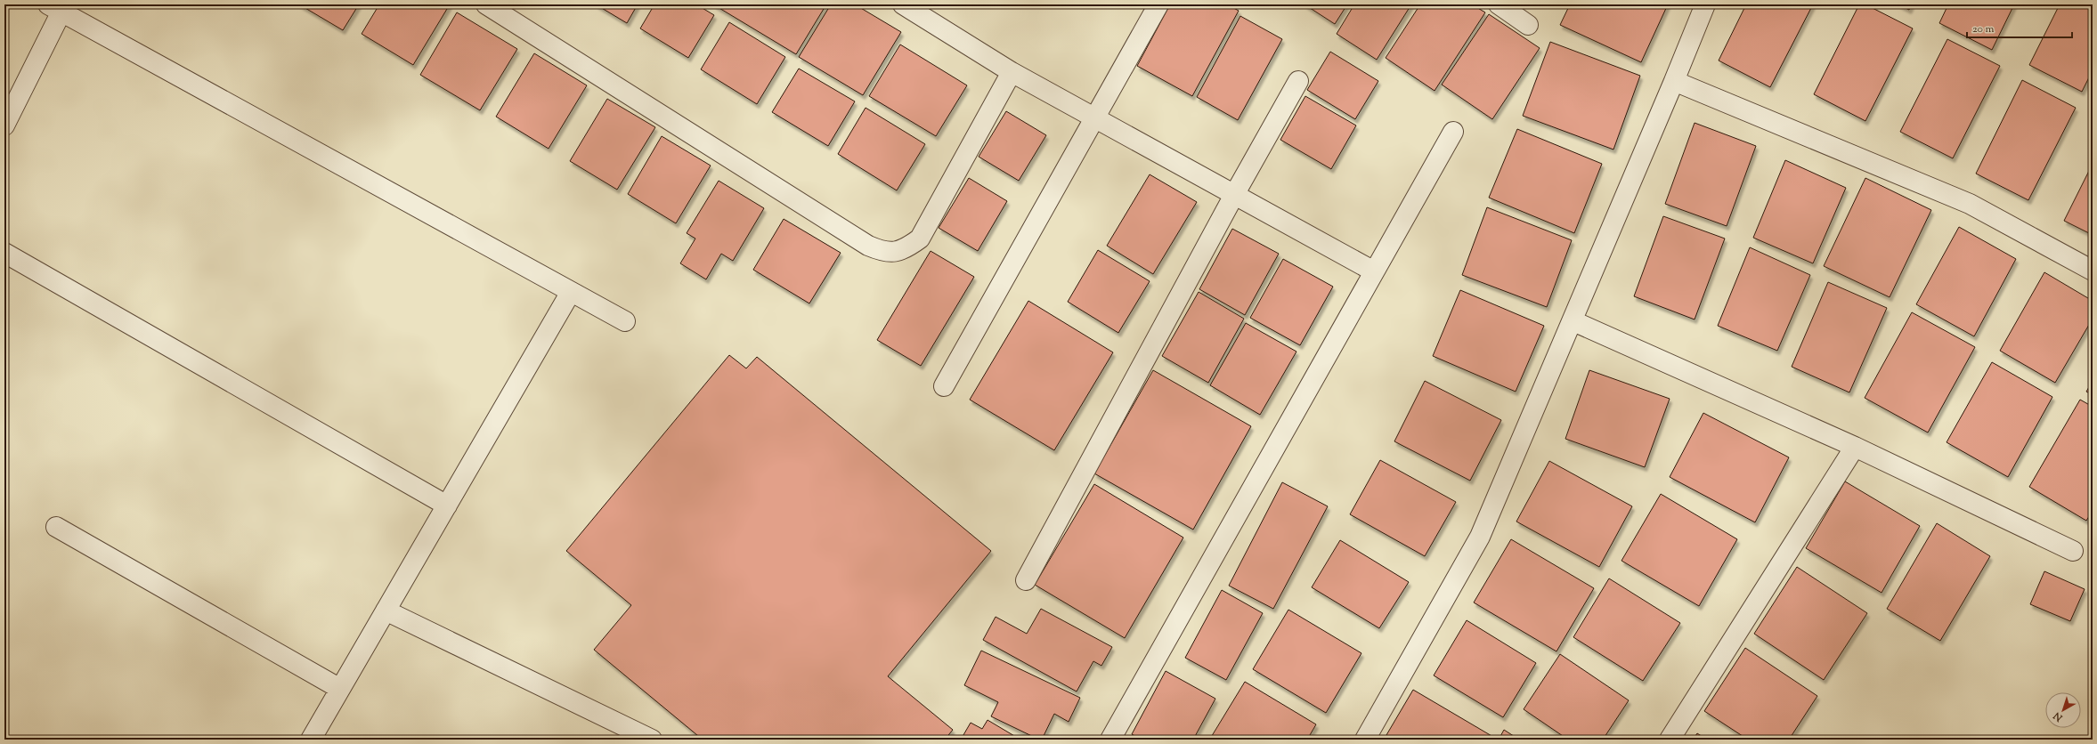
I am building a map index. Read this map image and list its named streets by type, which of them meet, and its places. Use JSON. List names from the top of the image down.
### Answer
{
  "scale_bar": "20 m",
  "north": "bottom left"
}
